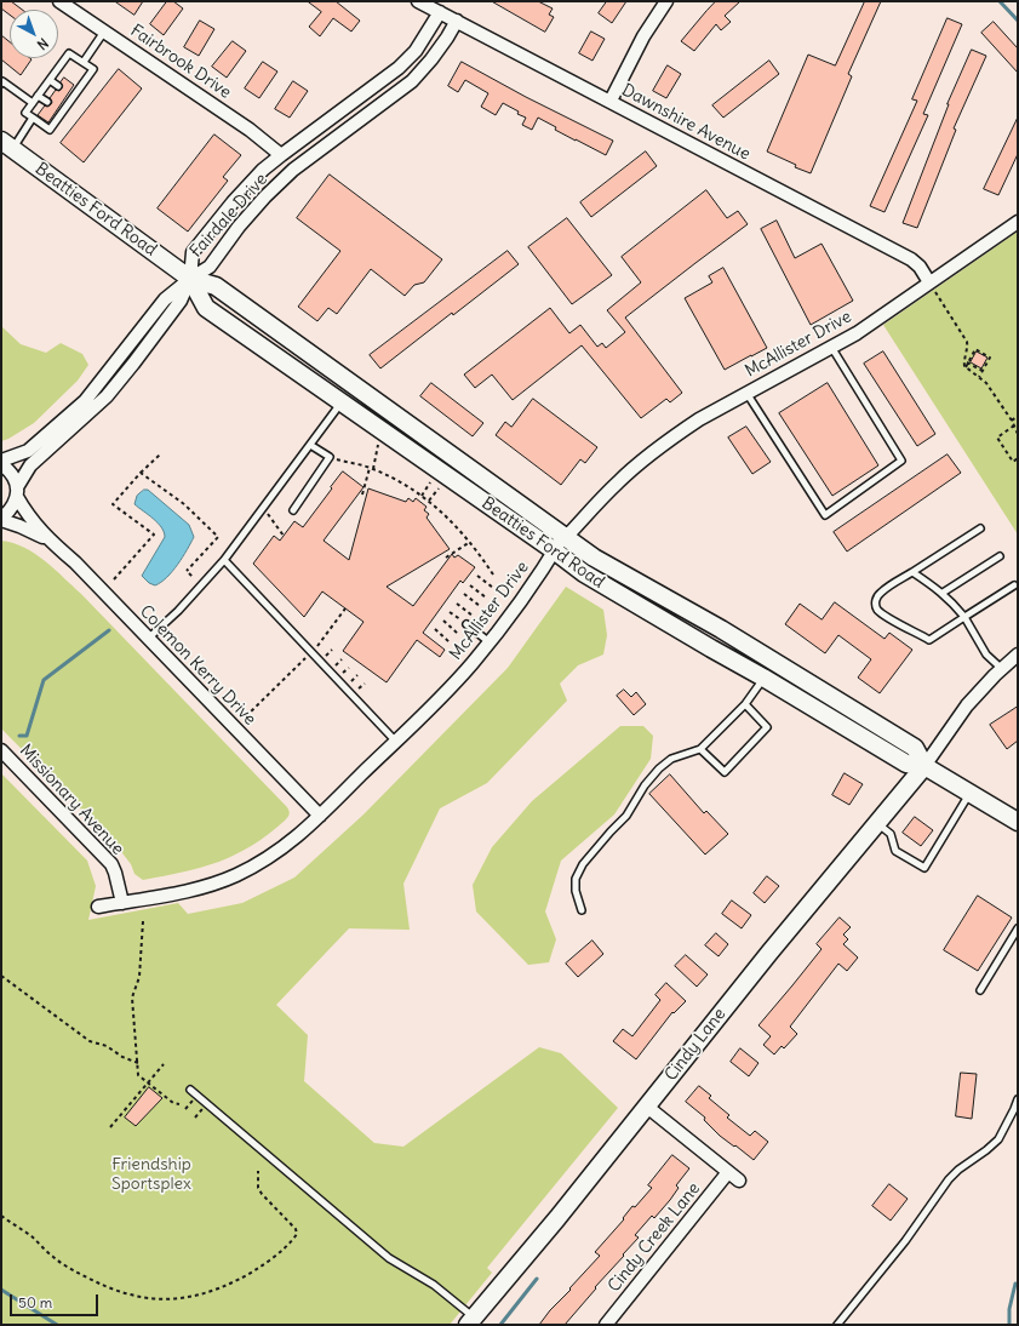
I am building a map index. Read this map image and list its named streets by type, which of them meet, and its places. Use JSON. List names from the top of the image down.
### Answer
{
  "streets": {
    "main road": ["Beatties Ford Road", "Cindy Lane"],
    "street": [
      "Fairbrook Drive",
      "Dawnshire Avenue",
      "Fairdale Drive",
      "McAllister Drive",
      "Colemon Kerry Drive",
      "Missionary Avenue",
      "Cindy Creek Lane"
    ]
  },
  "crossings": [
    ["Fairbrook Drive", "Fairdale Drive"],
    ["Dawnshire Avenue", "Fairdale Drive"],
    ["Dawnshire Avenue", "McAllister Drive"],
    ["Beatties Ford Road", "Fairdale Drive"],
    ["Beatties Ford Road", "McAllister Drive"],
    ["Beatties Ford Road", "Cindy Lane"],
    ["McAllister Drive", "Colemon Kerry Drive"],
    ["McAllister Drive", "Missionary Avenue"]
  ],
  "parks": ["Friendship Sportsplex"],
  "scale_bar": "50 m",
  "north": "bottom right"
}
